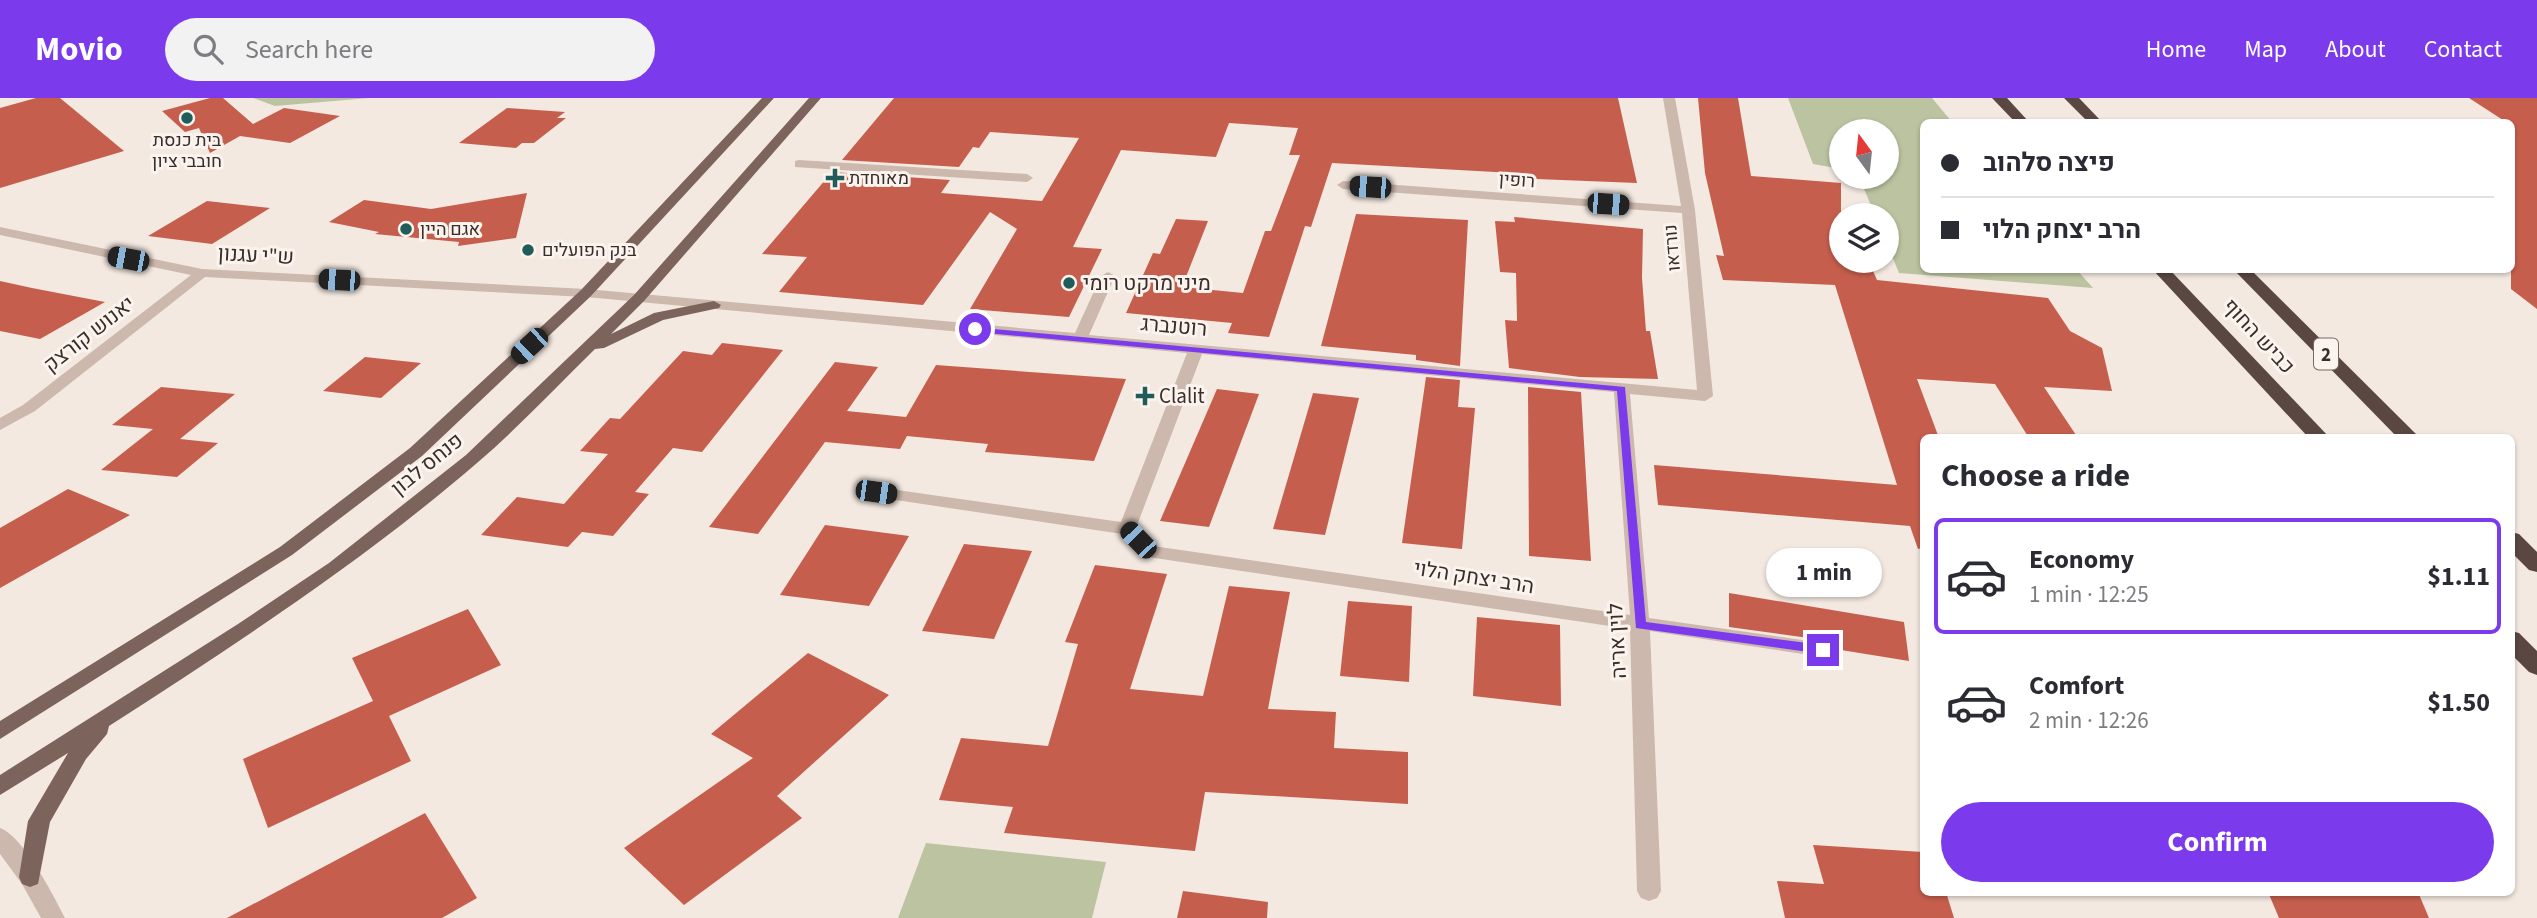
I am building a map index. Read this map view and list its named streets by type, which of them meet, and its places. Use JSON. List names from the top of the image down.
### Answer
{
  "streets": {
    "highway": ["כביש החוף", "2"],
    "main road": ["פנחס לבון"],
    "street": [
      "רופין",
      "נורדאו",
      "ש\"י עגנון",
      "רוטנברג",
      "יאנוש קורצק",
      "הרב יצחק הלוי",
      "לוין אריה"
    ]
  },
  "crossings": [
    ["רופין", "נורדאו"],
    ["נורדאו", "רוטנברג"],
    ["ש\"י עגנון", "רוטנברג"],
    ["ש\"י עגנון", "יאנוש קורצק"],
    ["ש\"י עגנון", "פנחס לבון"],
    ["רוטנברג", "פנחס לבון"],
    ["רוטנברג", "לוין אריה"],
    ["הרב יצחק הלוי", "לוין אריה"]
  ],
  "places": {
    "other": [
      "בית כנסת חובבי ציון",
      "אגם היין",
      "בנק הפועלים",
      "מיני מרקט רומי"
    ],
    "health": ["מאוחדת", "Clalit"]
  },
  "north": "top",
  "page": {
    "header": "Movio",
    "search": "Search here",
    "nav": [
      "Home",
      "Map",
      "About",
      "Contact"
    ],
    "banner": ["פיצה סלהוב", "הרב יצחק הלוי"],
    "heading": "Choose a ride",
    "list": [
      {
        "name": "Economy",
        "note": "1 min · 12:25",
        "value": "$1.11"
      },
      {
        "name": "Comfort",
        "note": "2 min · 12:26",
        "value": "$1.50"
      }
    ],
    "bubble": "1 min",
    "buttons": "Confirm"
  }
}
